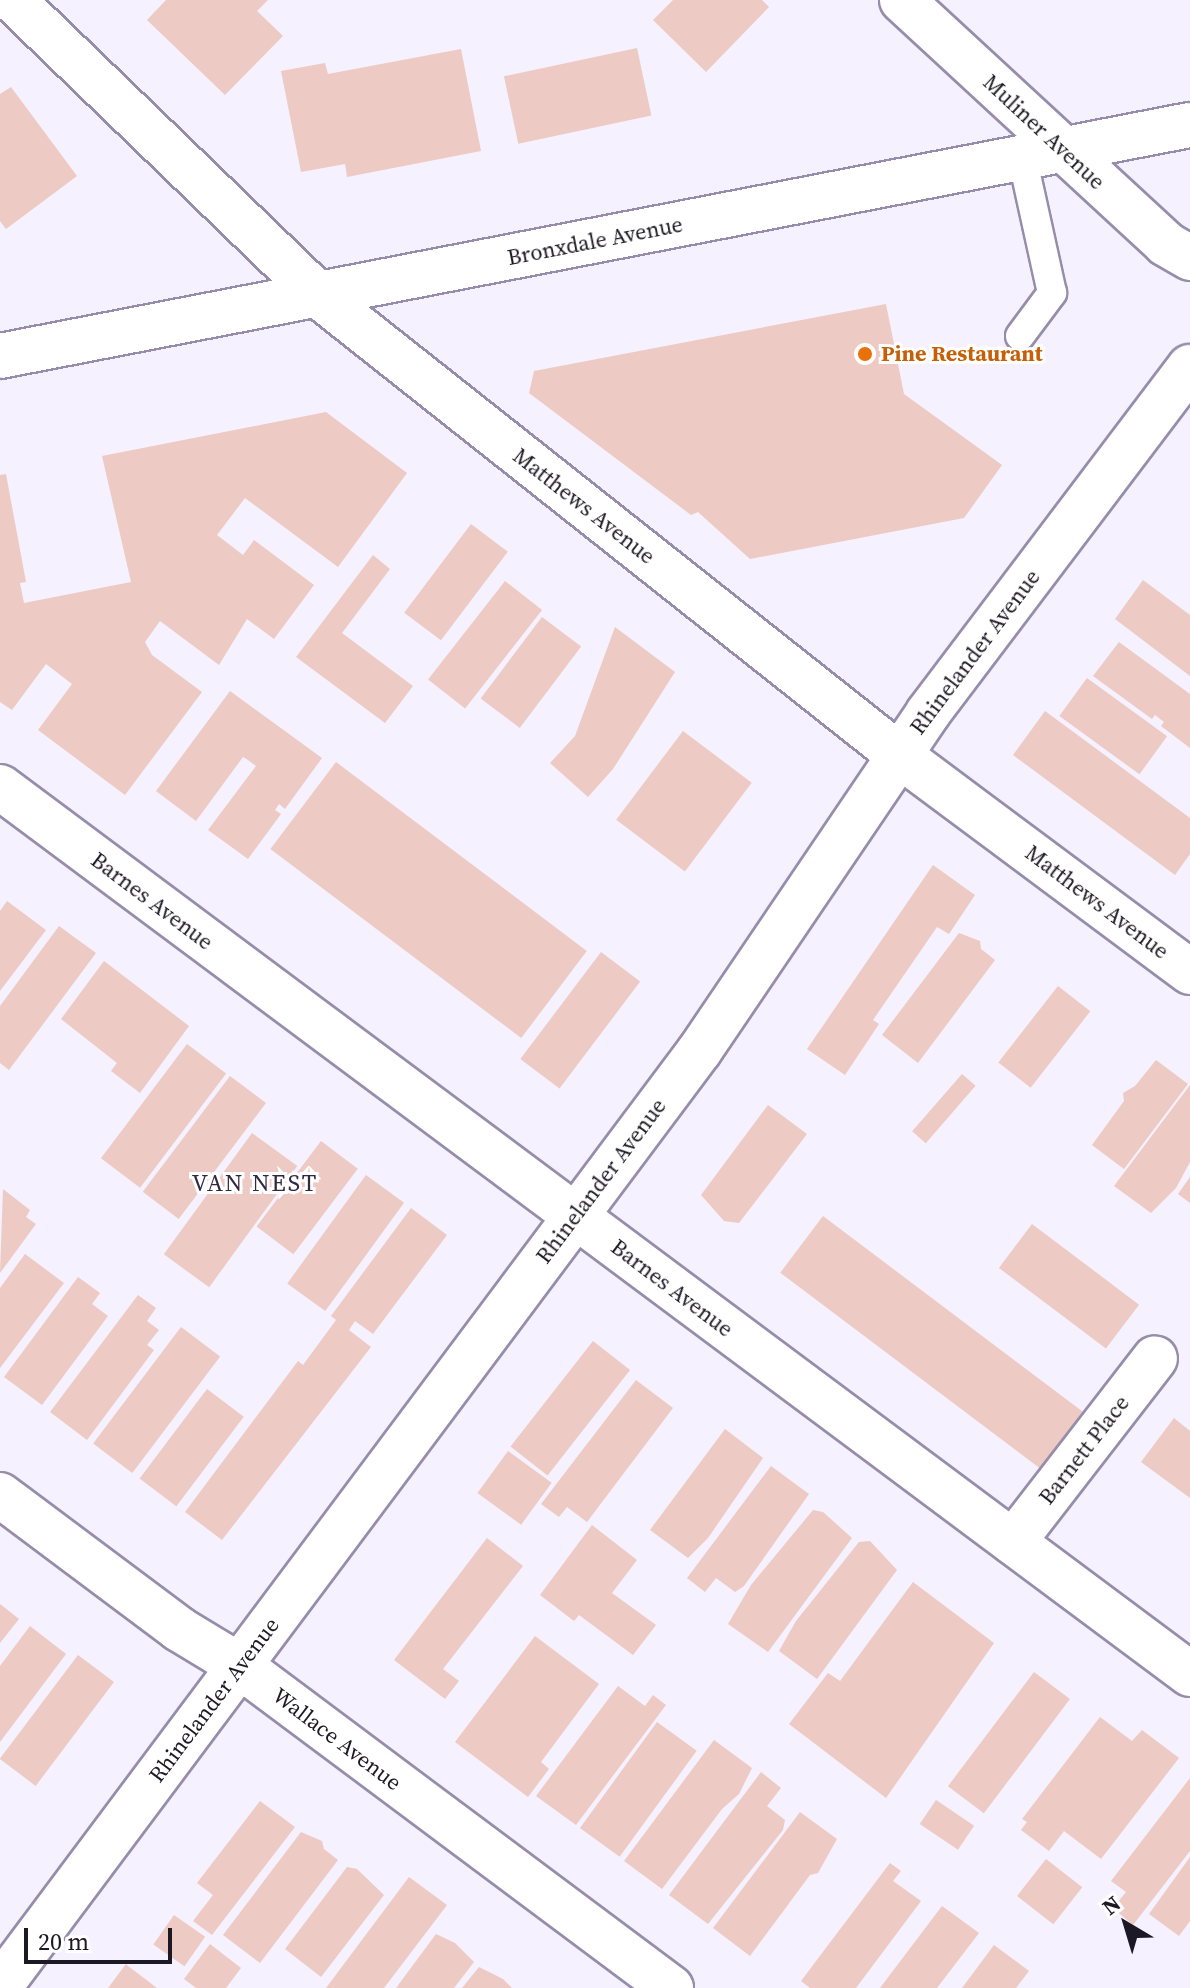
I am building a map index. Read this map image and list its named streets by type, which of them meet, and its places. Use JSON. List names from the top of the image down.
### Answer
{
  "streets": {
    "street": [
      "Muliner Avenue",
      "Bronxdale Avenue",
      "Matthews Avenue",
      "Rhinelander Avenue",
      "Barnes Avenue",
      "Barnett Place",
      "Wallace Avenue"
    ]
  },
  "crossings": [
    ["Muliner Avenue", "Bronxdale Avenue"],
    ["Bronxdale Avenue", "Matthews Avenue"],
    ["Matthews Avenue", "Rhinelander Avenue"],
    ["Rhinelander Avenue", "Barnes Avenue"],
    ["Rhinelander Avenue", "Wallace Avenue"],
    ["Barnes Avenue", "Barnett Place"]
  ],
  "districts": ["VAN NEST"],
  "places": ["Pine Restaurant"],
  "scale_bar": "20 m",
  "north": "top left"
}
